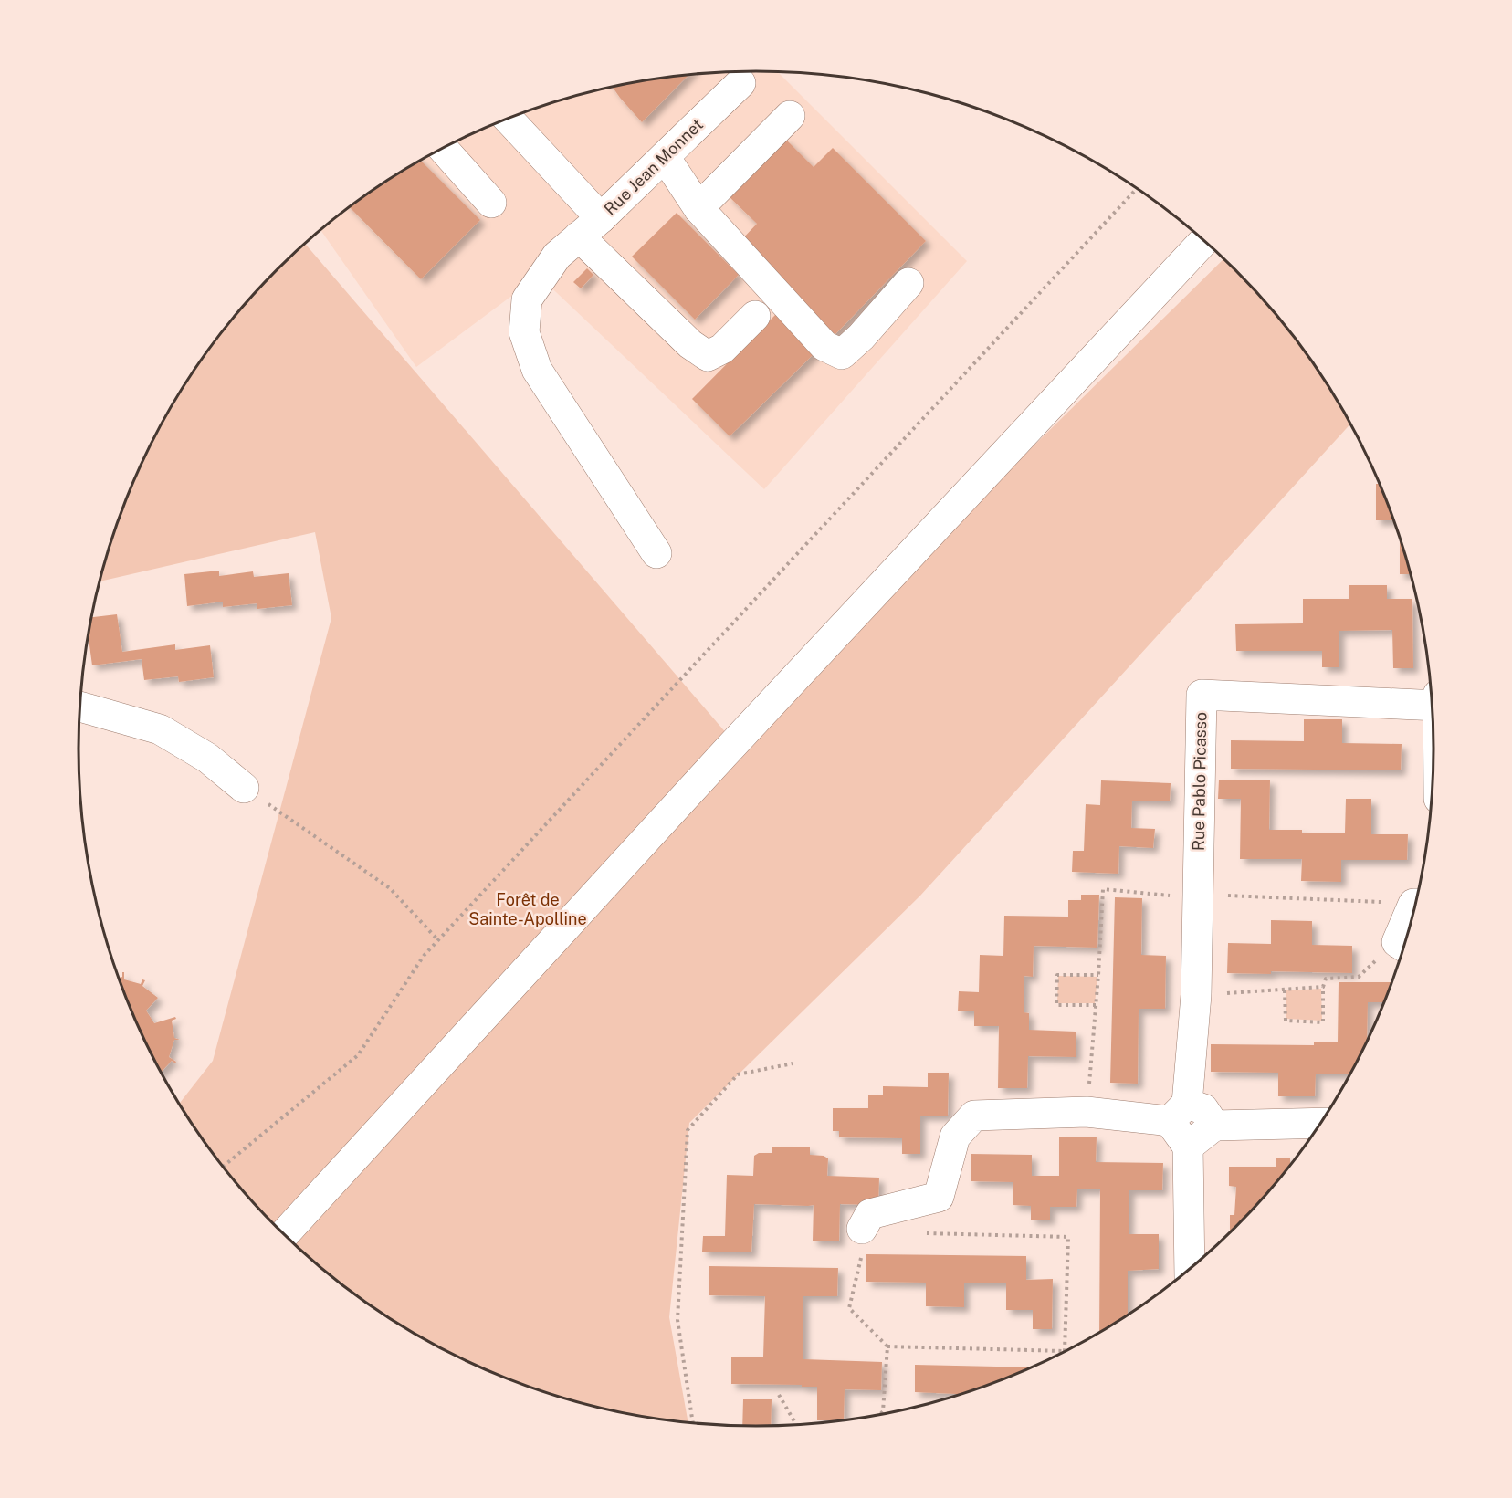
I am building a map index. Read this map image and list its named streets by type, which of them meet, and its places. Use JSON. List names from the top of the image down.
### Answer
{
  "streets": {
    "street": ["Rue Jean Monnet", "Rue Pablo Picasso"]
  },
  "parks": ["Forêt de Sainte-Apolline"]
}
